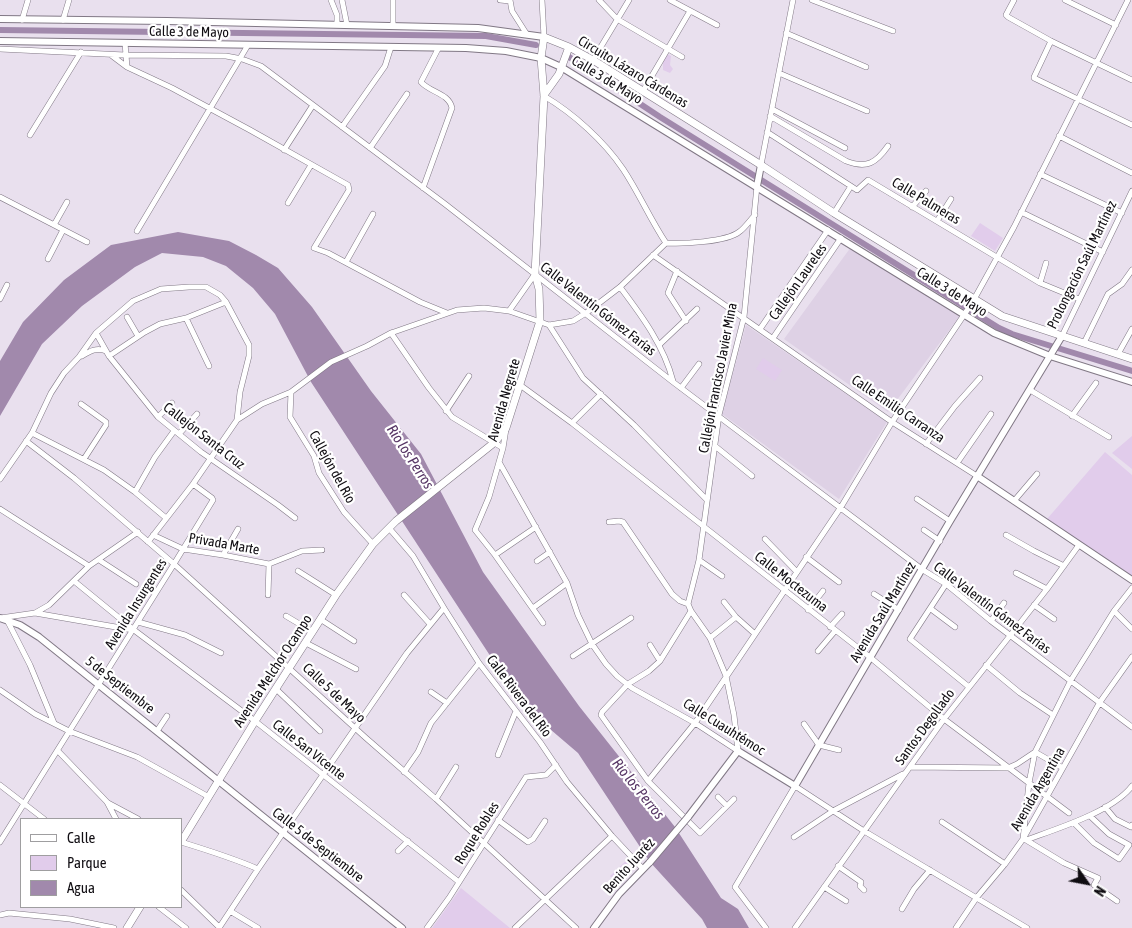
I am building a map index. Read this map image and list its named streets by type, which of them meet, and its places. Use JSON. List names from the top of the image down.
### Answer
{
  "streets": {
    "main road": ["Circuito Lázaro Cárdenas", "Avenida Negrete", "Avenida Melchor Ocampo"],
    "street": [
      "Calle 3 de Mayo",
      "Calle Palmeras",
      "Prolongación Saúl Martínez",
      "Callejón Laureles",
      "Calle Valentín Gómez Farías",
      "Callejón Francisco Javier Mina",
      "Calle Emilio Carranza",
      "Callejón Santa Cruz",
      "Callejón del Río",
      "Privada Marte",
      "Calle Moctezuma",
      "Avenida Insurgentes",
      "Avenida Saúl Martínez",
      "5 de Septiembre",
      "Calle 5 de Mayo",
      "Calle Rivera del Río",
      "Calle Cuauhtémoc",
      "Santos Degollado",
      "Calle San Vicente",
      "Avenida Argentina",
      "Roque Robles",
      "Calle 5 de Septiembre",
      "Benito Juaréz"
    ]
  },
  "crossings": [
    ["Calle 3 de Mayo", "Prolongación Saúl Martínez"],
    ["Calle 3 de Mayo", "Callejón Laureles"],
    ["Calle 3 de Mayo", "Callejón Francisco Javier Mina"],
    ["Calle 3 de Mayo", "Avenida Negrete"],
    ["Calle 3 de Mayo", "Avenida Saúl Martínez"],
    ["Circuito Lázaro Cárdenas", "Prolongación Saúl Martínez"],
    ["Circuito Lázaro Cárdenas", "Avenida Negrete"],
    ["Calle Palmeras", "Prolongación Saúl Martínez"],
    ["Prolongación Saúl Martínez", "Avenida Saúl Martínez"],
    ["Callejón Laureles", "Calle Emilio Carranza"],
    ["Calle Valentín Gómez Farías", "Callejón Francisco Javier Mina"],
    ["Calle Valentín Gómez Farías", "Avenida Negrete"],
    ["Calle Valentín Gómez Farías", "Avenida Saúl Martínez"],
    ["Calle Valentín Gómez Farías", "Santos Degollado"],
    ["Calle Valentín Gómez Farías", "Avenida Argentina"],
    ["Callejón Francisco Javier Mina", "Calle Emilio Carranza"],
    ["Callejón Francisco Javier Mina", "Calle Moctezuma"],
    ["Avenida Negrete", "Calle Moctezuma"],
    ["Avenida Negrete", "Avenida Melchor Ocampo"],
    ["Avenida Negrete", "Calle Cuauhtémoc"],
    ["Calle Emilio Carranza", "Avenida Saúl Martínez"],
    ["Calle Emilio Carranza", "Santos Degollado"],
    ["Callejón del Río", "Avenida Melchor Ocampo"],
    ["Privada Marte", "Avenida Insurgentes"],
    ["Calle Moctezuma", "Avenida Saúl Martínez"],
    ["Calle Moctezuma", "Santos Degollado"],
    ["Calle Moctezuma", "Avenida Argentina"],
    ["Avenida Insurgentes", "5 de Septiembre"],
    ["Avenida Insurgentes", "Calle 5 de Mayo"],
    ["Avenida Insurgentes", "Calle San Vicente"],
    ["Avenida Saúl Martínez", "Calle Cuauhtémoc"],
    ["Avenida Melchor Ocampo", "5 de Septiembre"],
    ["Avenida Melchor Ocampo", "Calle 5 de Mayo"],
    ["Avenida Melchor Ocampo", "Calle Rivera del Río"],
    ["Avenida Melchor Ocampo", "Calle San Vicente"],
    ["Avenida Melchor Ocampo", "Calle 5 de Septiembre"],
    ["5 de Septiembre", "Calle 5 de Septiembre"],
    ["Calle 5 de Mayo", "Roque Robles"],
    ["Calle Rivera del Río", "Roque Robles"],
    ["Calle Rivera del Río", "Benito Juaréz"],
    ["Calle Cuauhtémoc", "Santos Degollado"],
    ["Calle Cuauhtémoc", "Avenida Argentina"],
    ["Calle Cuauhtémoc", "Benito Juaréz"],
    ["Calle San Vicente", "Roque Robles"]
  ],
  "water": ["Rio los Perros"],
  "legend": ["Calle", "Parque", "Agua"],
  "north": "bottom right"
}
